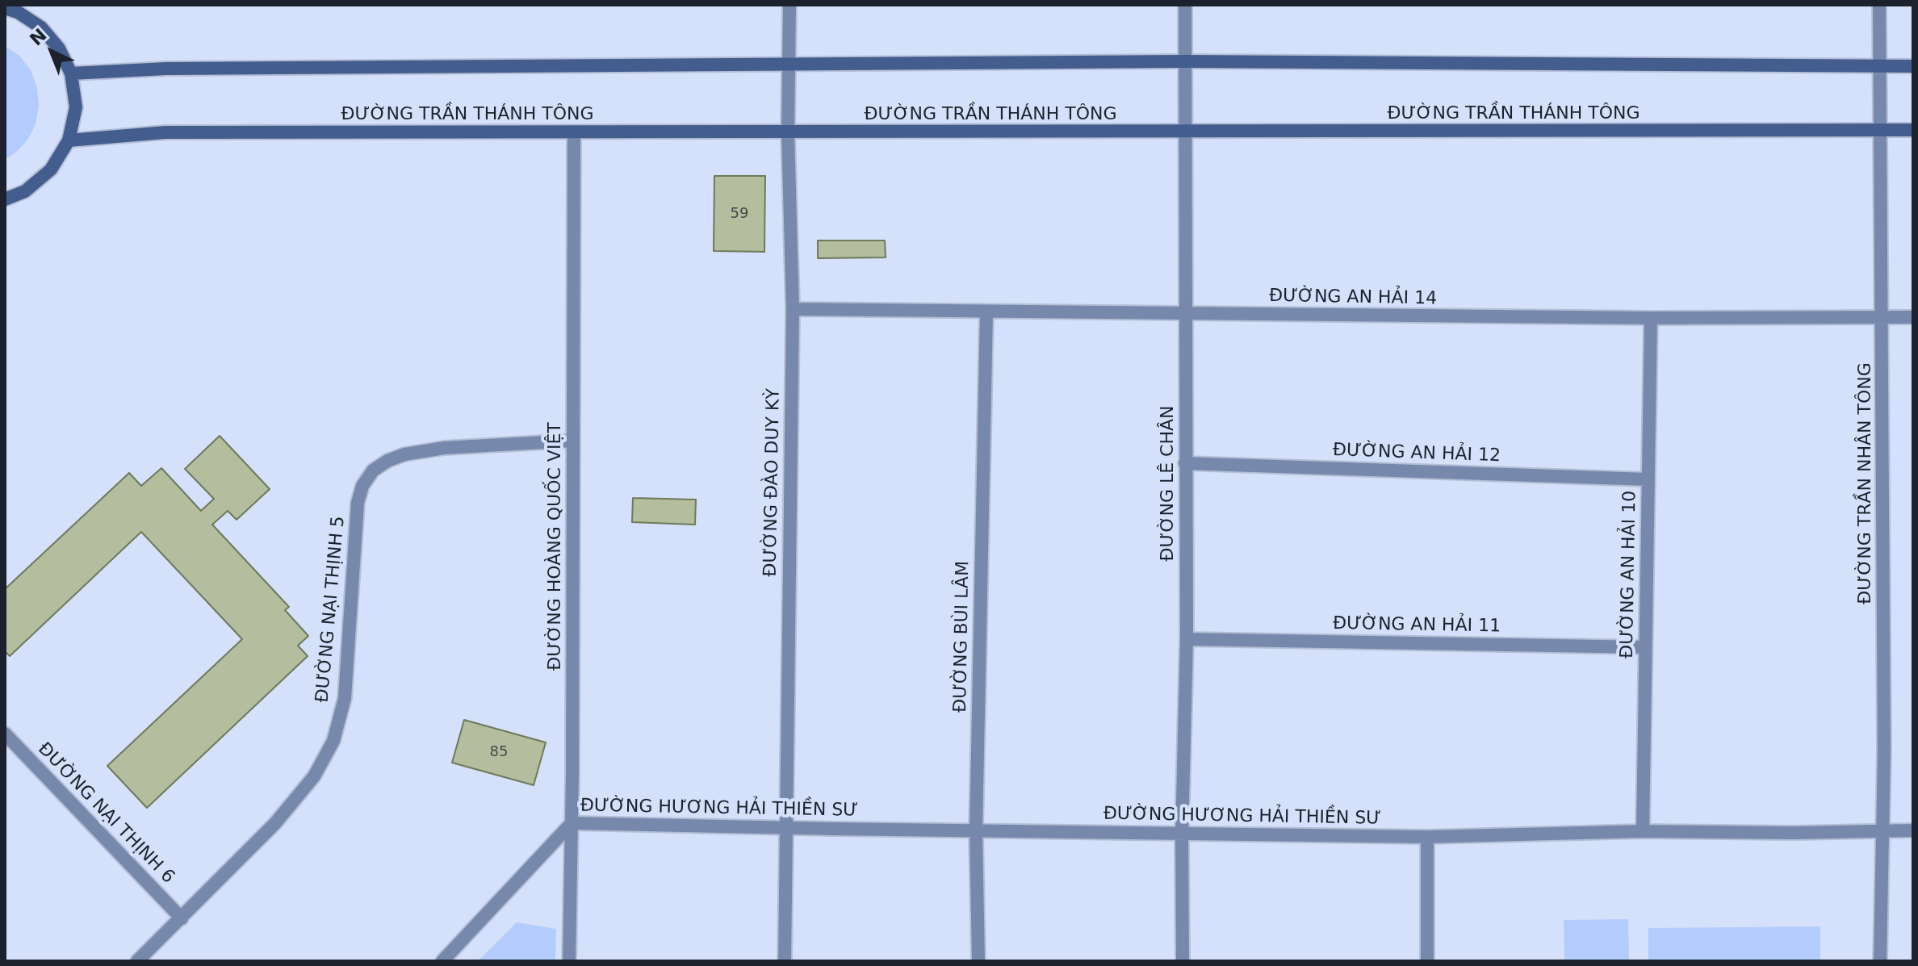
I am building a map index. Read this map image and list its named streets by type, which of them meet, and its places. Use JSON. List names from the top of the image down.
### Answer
{
  "streets": {
    "main road": ["ĐƯỜNG TRẦN THÁNH TÔNG"],
    "street": [
      "ĐƯỜNG AN HẢI 14",
      "ĐƯỜNG AN HẢI 12",
      "ĐƯỜNG ĐÀO DUY KỲ",
      "ĐƯỜNG LÊ CHÂN",
      "ĐƯỜNG TRẦN NHÂN TÔNG",
      "ĐƯỜNG HOÀNG QUỐC VIỆT",
      "ĐƯỜNG AN HẢI 10",
      "ĐƯỜNG NẠI THỊNH 5",
      "ĐƯỜNG AN HẢI 11",
      "ĐƯỜNG BÙI LÂM",
      "ĐƯỜNG HƯƠNG HẢI THIỀN SƯ",
      "ĐƯỜNG NẠI THỊNH 6"
    ]
  },
  "crossings": [
    ["ĐƯỜNG TRẦN THÁNH TÔNG", "ĐƯỜNG ĐÀO DUY KỲ"],
    ["ĐƯỜNG TRẦN THÁNH TÔNG", "ĐƯỜNG LÊ CHÂN"],
    ["ĐƯỜNG TRẦN THÁNH TÔNG", "ĐƯỜNG TRẦN NHÂN TÔNG"],
    ["ĐƯỜNG TRẦN THÁNH TÔNG", "ĐƯỜNG HOÀNG QUỐC VIỆT"],
    ["ĐƯỜNG AN HẢI 14", "ĐƯỜNG ĐÀO DUY KỲ"],
    ["ĐƯỜNG AN HẢI 14", "ĐƯỜNG LÊ CHÂN"],
    ["ĐƯỜNG AN HẢI 14", "ĐƯỜNG TRẦN NHÂN TÔNG"],
    ["ĐƯỜNG AN HẢI 14", "ĐƯỜNG AN HẢI 10"],
    ["ĐƯỜNG AN HẢI 14", "ĐƯỜNG BÙI LÂM"],
    ["ĐƯỜNG AN HẢI 12", "ĐƯỜNG LÊ CHÂN"],
    ["ĐƯỜNG AN HẢI 12", "ĐƯỜNG AN HẢI 10"],
    ["ĐƯỜNG ĐÀO DUY KỲ", "ĐƯỜNG HƯƠNG HẢI THIỀN SƯ"],
    ["ĐƯỜNG LÊ CHÂN", "ĐƯỜNG AN HẢI 11"],
    ["ĐƯỜNG LÊ CHÂN", "ĐƯỜNG HƯƠNG HẢI THIỀN SƯ"],
    ["ĐƯỜNG TRẦN NHÂN TÔNG", "ĐƯỜNG HƯƠNG HẢI THIỀN SƯ"],
    ["ĐƯỜNG HOÀNG QUỐC VIỆT", "ĐƯỜNG NẠI THỊNH 5"],
    ["ĐƯỜNG HOÀNG QUỐC VIỆT", "ĐƯỜNG HƯƠNG HẢI THIỀN SƯ"],
    ["ĐƯỜNG AN HẢI 10", "ĐƯỜNG AN HẢI 11"],
    ["ĐƯỜNG AN HẢI 10", "ĐƯỜNG HƯƠNG HẢI THIỀN SƯ"],
    ["ĐƯỜNG NẠI THỊNH 5", "ĐƯỜNG NẠI THỊNH 6"],
    ["ĐƯỜNG BÙI LÂM", "ĐƯỜNG HƯƠNG HẢI THIỀN SƯ"]
  ],
  "house_numbers": ["59", "85"],
  "north": "top left"
}
